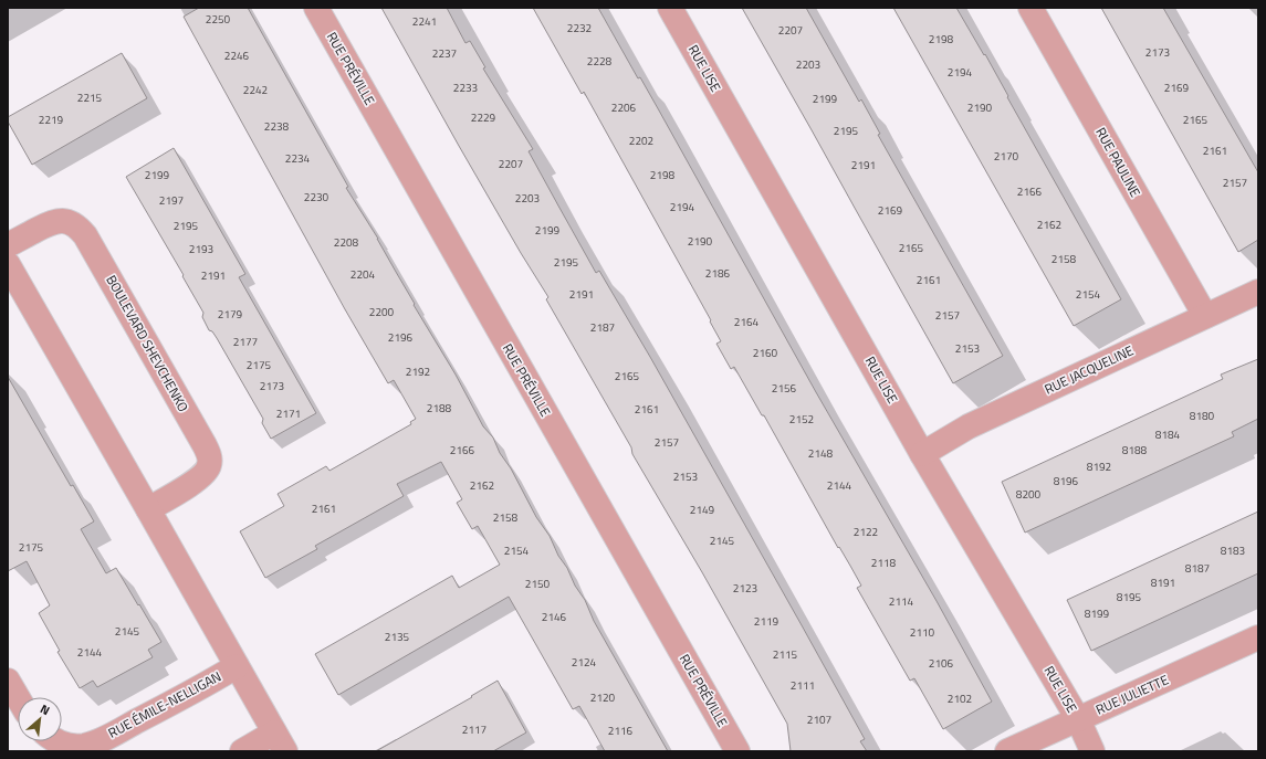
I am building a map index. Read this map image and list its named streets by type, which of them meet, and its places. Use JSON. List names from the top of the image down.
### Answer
{
  "streets": {
    "street": [
      "RUE PRÉVILLE",
      "RUE LISE",
      "RUE PAULINE",
      "BOULEVARD SHEVCHENKO",
      "RUE JACQUELINE",
      "RUE JULIETTE",
      "RUE ÉMILE-NELLIGAN"
    ]
  },
  "crossings": [
    ["RUE LISE", "RUE JACQUELINE"],
    ["RUE LISE", "RUE JULIETTE"],
    ["RUE PAULINE", "RUE JACQUELINE"]
  ],
  "house_numbers": [
    "2250",
    "2241",
    "2232",
    "2207",
    "2198",
    "2173",
    "2237",
    "2246",
    "2228",
    "2203",
    "2194",
    "2233",
    "2169",
    "2242",
    "2215",
    "2199",
    "2206",
    "2190",
    "2229",
    "2219",
    "2165",
    "2238",
    "2195",
    "2202",
    "2161",
    "2170",
    "2234",
    "2207",
    "2191",
    "2199",
    "2198",
    "2157",
    "2166",
    "2230",
    "2203",
    "2197",
    "2194",
    "2169",
    "2162",
    "2195",
    "2199",
    "2190",
    "2208",
    "2165",
    "2193",
    "2158",
    "2195",
    "2186",
    "2204",
    "2191",
    "2161",
    "2191",
    "2154",
    "2200",
    "2179",
    "2157",
    "2164",
    "2187",
    "2196",
    "2177",
    "2153",
    "2160",
    "2175",
    "2192",
    "2165",
    "2173",
    "2156",
    "2188",
    "2161",
    "2171",
    "8180",
    "2152",
    "8184",
    "2157",
    "2166",
    "8188",
    "2148",
    "8192",
    "2153",
    "8196",
    "2162",
    "2144",
    "8200",
    "2161",
    "2149",
    "2158",
    "2122",
    "2145",
    "2175",
    "2154",
    "8183",
    "2118",
    "8187",
    "8191",
    "2150",
    "2123",
    "8195",
    "2114",
    "8199",
    "2146",
    "2119",
    "2145",
    "2110",
    "2135",
    "2144",
    "2115",
    "2124",
    "2106",
    "2111",
    "2120",
    "2102",
    "2107",
    "2117",
    "2116"
  ],
  "north": "top right"
}
